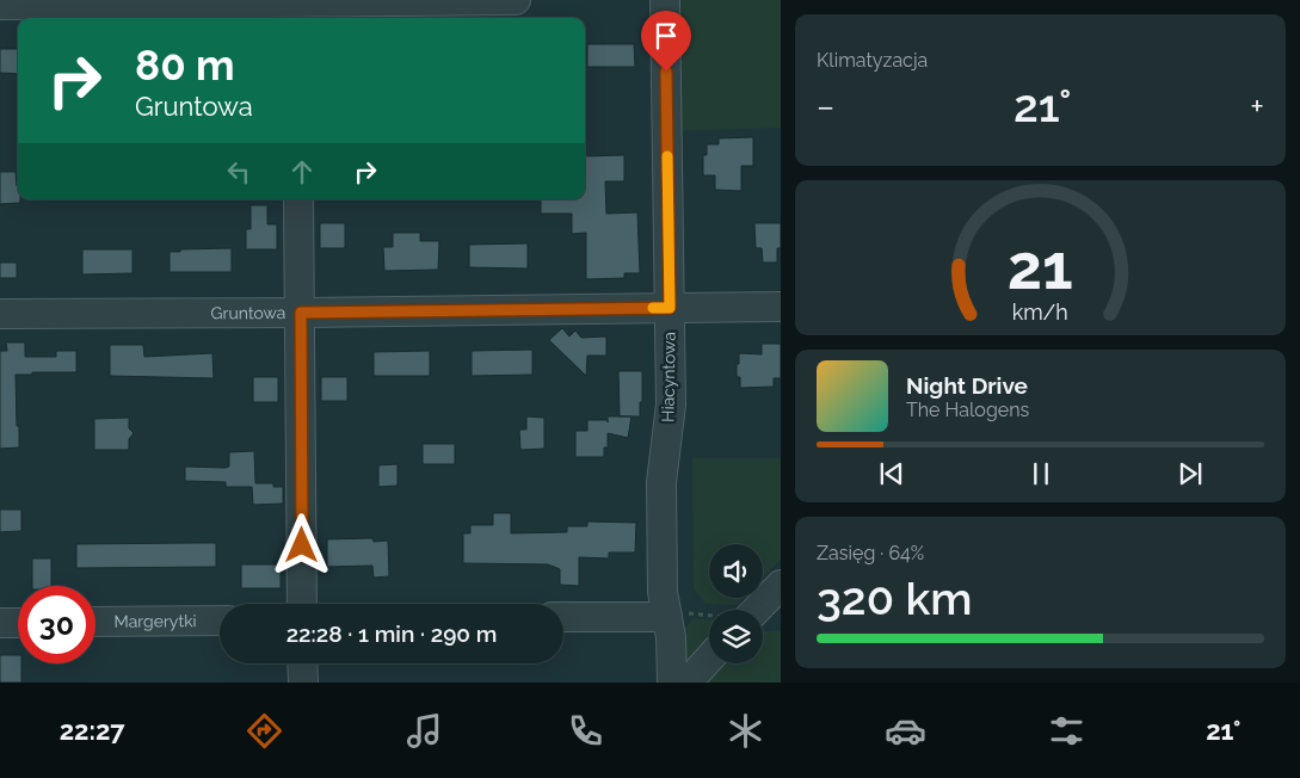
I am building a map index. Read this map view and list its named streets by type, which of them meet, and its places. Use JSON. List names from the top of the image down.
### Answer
{
  "streets": {
    "street": ["Gruntowa", "Hiacyntowa", "Margerytki"]
  },
  "crossings": [
    ["Gruntowa", "Hiacyntowa"]
  ],
  "page": {
    "tile": [
      "Klimatyzacja",
      ["Zasięg · 64%", "320 km"]
    ],
    "turn": ["80 m", "Gruntowa"],
    "heat": ["−", "21°", "+"],
    "song": ["Night Drive", "The Halogens"],
    "limit": "30",
    "trip": "22:28 · 1 min · 290 m",
    "tabs": ["22:27", "21°"],
    "gauge": ["21", "km/h"]
  }
}
